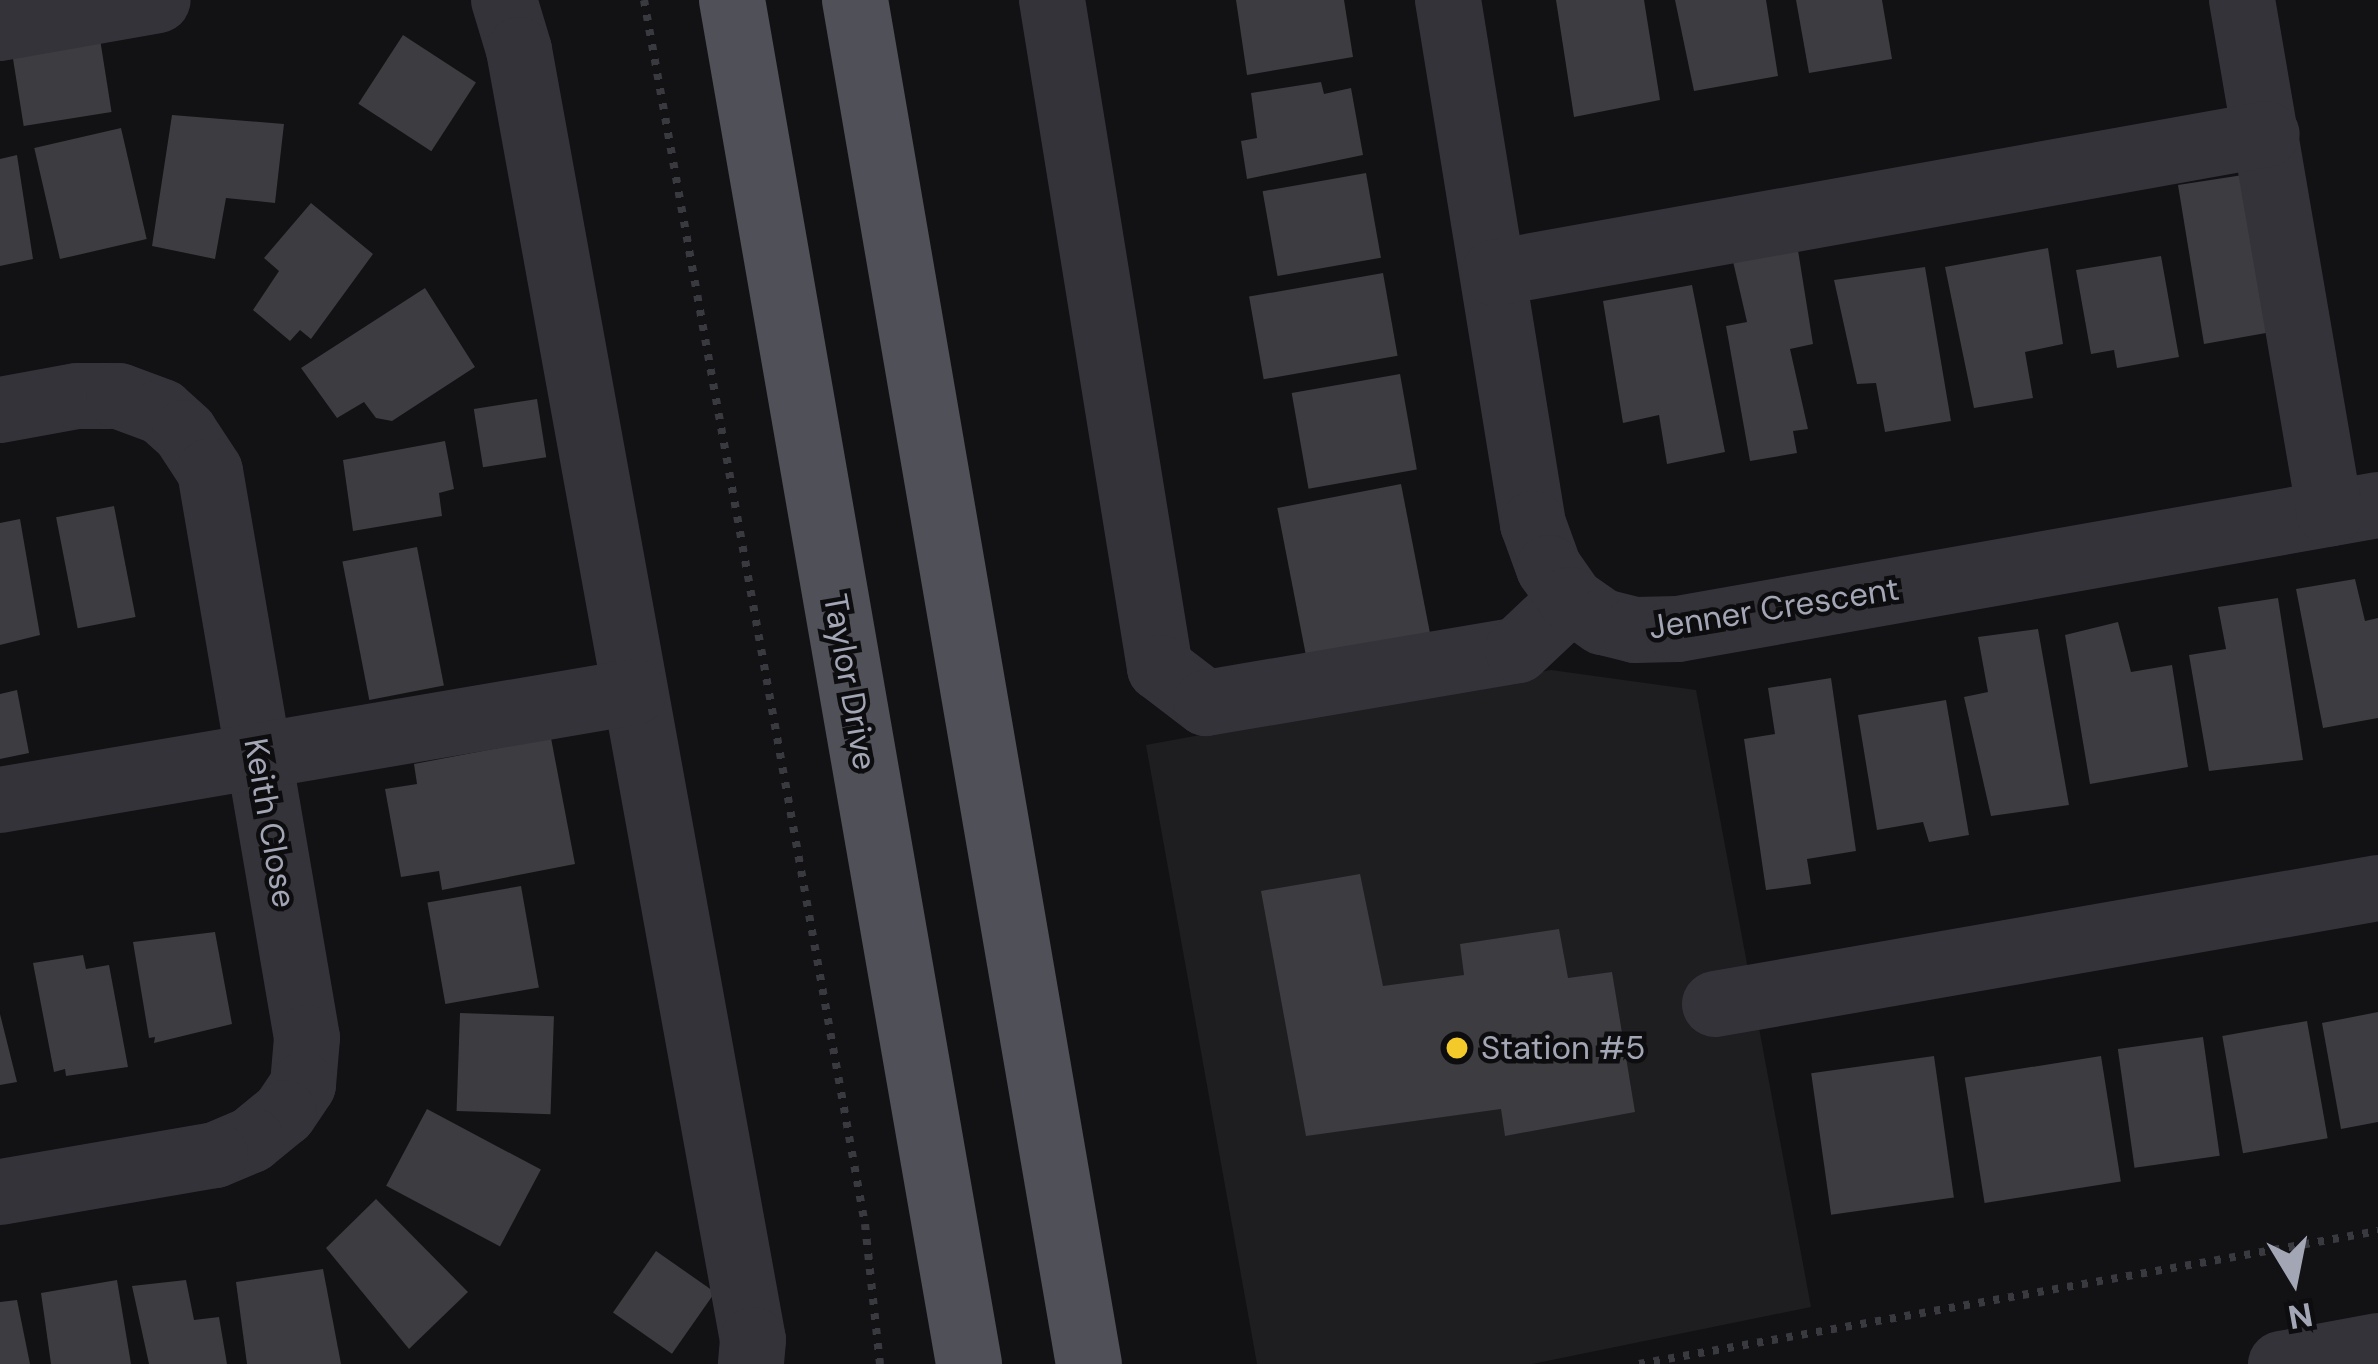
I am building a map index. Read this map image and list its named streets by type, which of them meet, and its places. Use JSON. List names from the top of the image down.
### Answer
{
  "streets": {
    "main road": ["Taylor Drive"],
    "street": ["Jenner Crescent", "Keith Close"]
  },
  "places": ["Station #5"],
  "north": "bottom"
}
